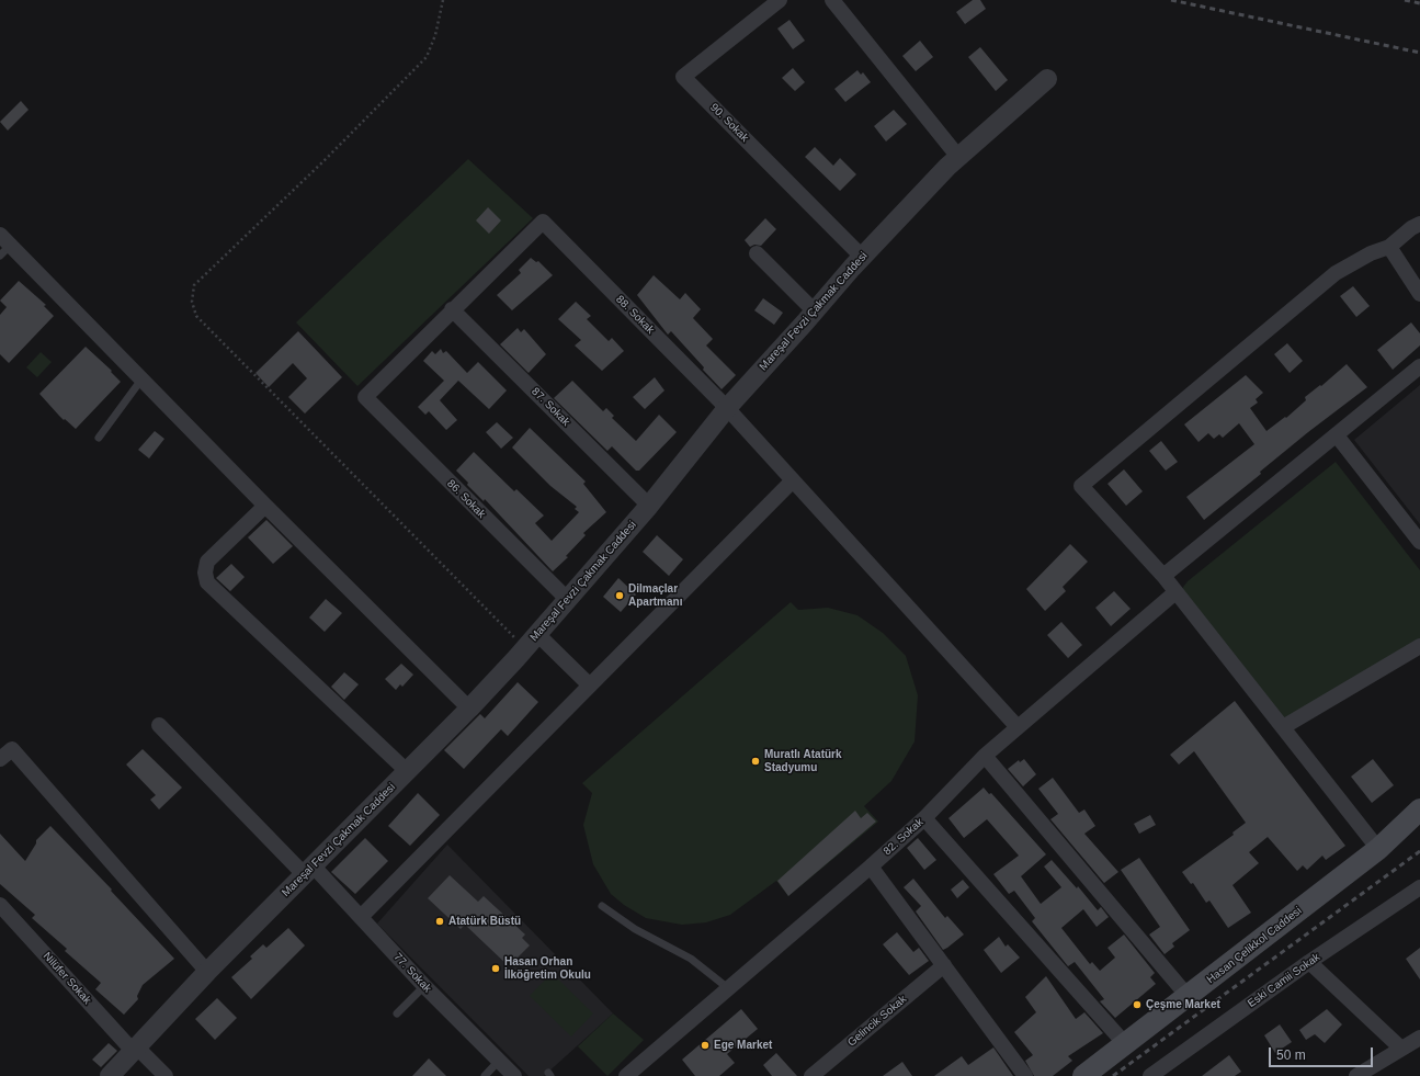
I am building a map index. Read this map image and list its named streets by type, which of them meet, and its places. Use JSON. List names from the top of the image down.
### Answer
{
  "streets": {
    "main road": ["Hasan Çelikkol Caddesi"],
    "street": [
      "90. Sokak",
      "Mareşal Fevzi Çakmak Caddesi",
      "88. Sokak",
      "87. Sokak",
      "86. Sokak",
      "82. Sokak",
      "77. Sokak",
      "Nilüfer Sokak",
      "Eski Camii Sokak",
      "Gelincik Sokak"
    ]
  },
  "crossings": [
    ["90. Sokak", "Mareşal Fevzi Çakmak Caddesi"],
    ["Mareşal Fevzi Çakmak Caddesi", "88. Sokak"],
    ["Mareşal Fevzi Çakmak Caddesi", "87. Sokak"],
    ["Mareşal Fevzi Çakmak Caddesi", "86. Sokak"],
    ["Mareşal Fevzi Çakmak Caddesi", "77. Sokak"],
    ["Mareşal Fevzi Çakmak Caddesi", "Nilüfer Sokak"],
    ["88. Sokak", "87. Sokak"],
    ["88. Sokak", "86. Sokak"],
    ["88. Sokak", "82. Sokak"],
    ["87. Sokak", "86. Sokak"]
  ],
  "places": [
    "Dilmaçlar Apartmanı",
    "Muratlı Atatürk Stadyumu",
    "Atatürk Büstü",
    "Hasan Orhan İlköğretim Okulu",
    "Çeşme Market",
    "Ege Market"
  ],
  "scale_bar": "50 m"
}
